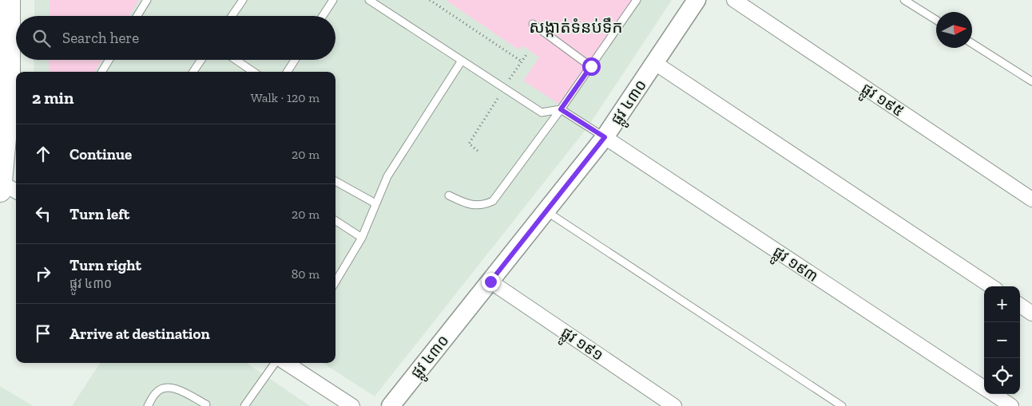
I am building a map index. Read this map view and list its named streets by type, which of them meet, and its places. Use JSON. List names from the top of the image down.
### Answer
{
  "streets": {
    "street": [
      "ផ្លូវ ១៩៥",
      "ផ្លូវ ៤៣០",
      "ផ្លូវ ១៩៣",
      "ផ្លូវ ១៩១"
    ]
  },
  "crossings": [
    ["ផ្លូវ ៤៣០", "ផ្លូវ ១៩៣"],
    ["ផ្លូវ ៤៣០", "ផ្លូវ ១៩១"]
  ],
  "districts": ["សង្កាត់ទំនប់ទឹក"],
  "north": "right",
  "page": {
    "search": "Search here",
    "heading": ["2 min", "Walk · 120 m"],
    "list": [
      ["Continue", "20 m"],
      ["Turn left", "20 m"],
      ["Turn right", "ផ្លូវ ៤៣០", "80 m"],
      "Arrive at destination"
    ],
    "map_buttons": ["+", "−"]
  }
}
